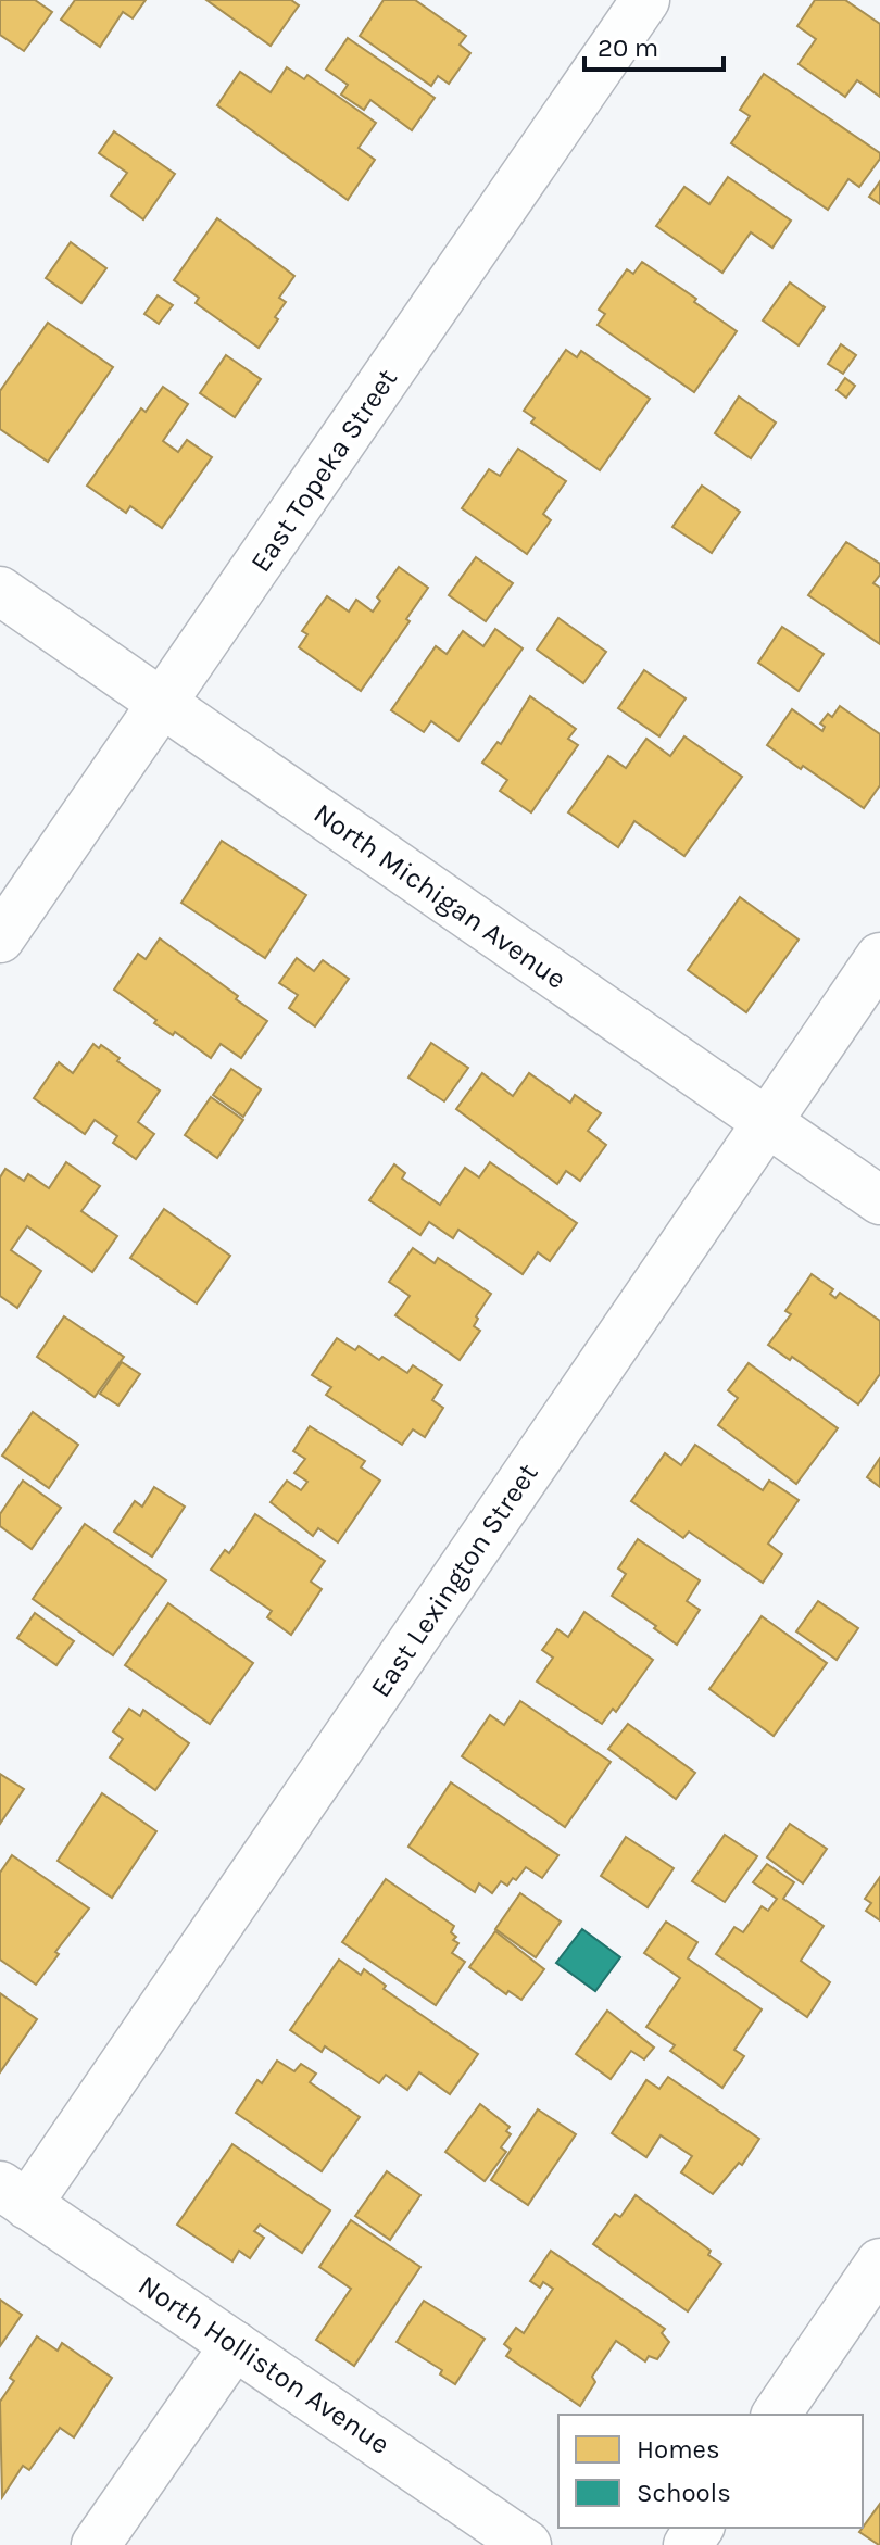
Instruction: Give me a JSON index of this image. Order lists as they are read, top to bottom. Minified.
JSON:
{"streets":{"street":["East Topeka Street","North Michigan Avenue","East Lexington Street","North Holliston Avenue"]},"crossings":[["East Topeka Street","North Michigan Avenue"],["North Michigan Avenue","East Lexington Street"],["East Lexington Street","North Holliston Avenue"]],"legend":["Homes","Schools"],"scale_bar":"20 m"}
